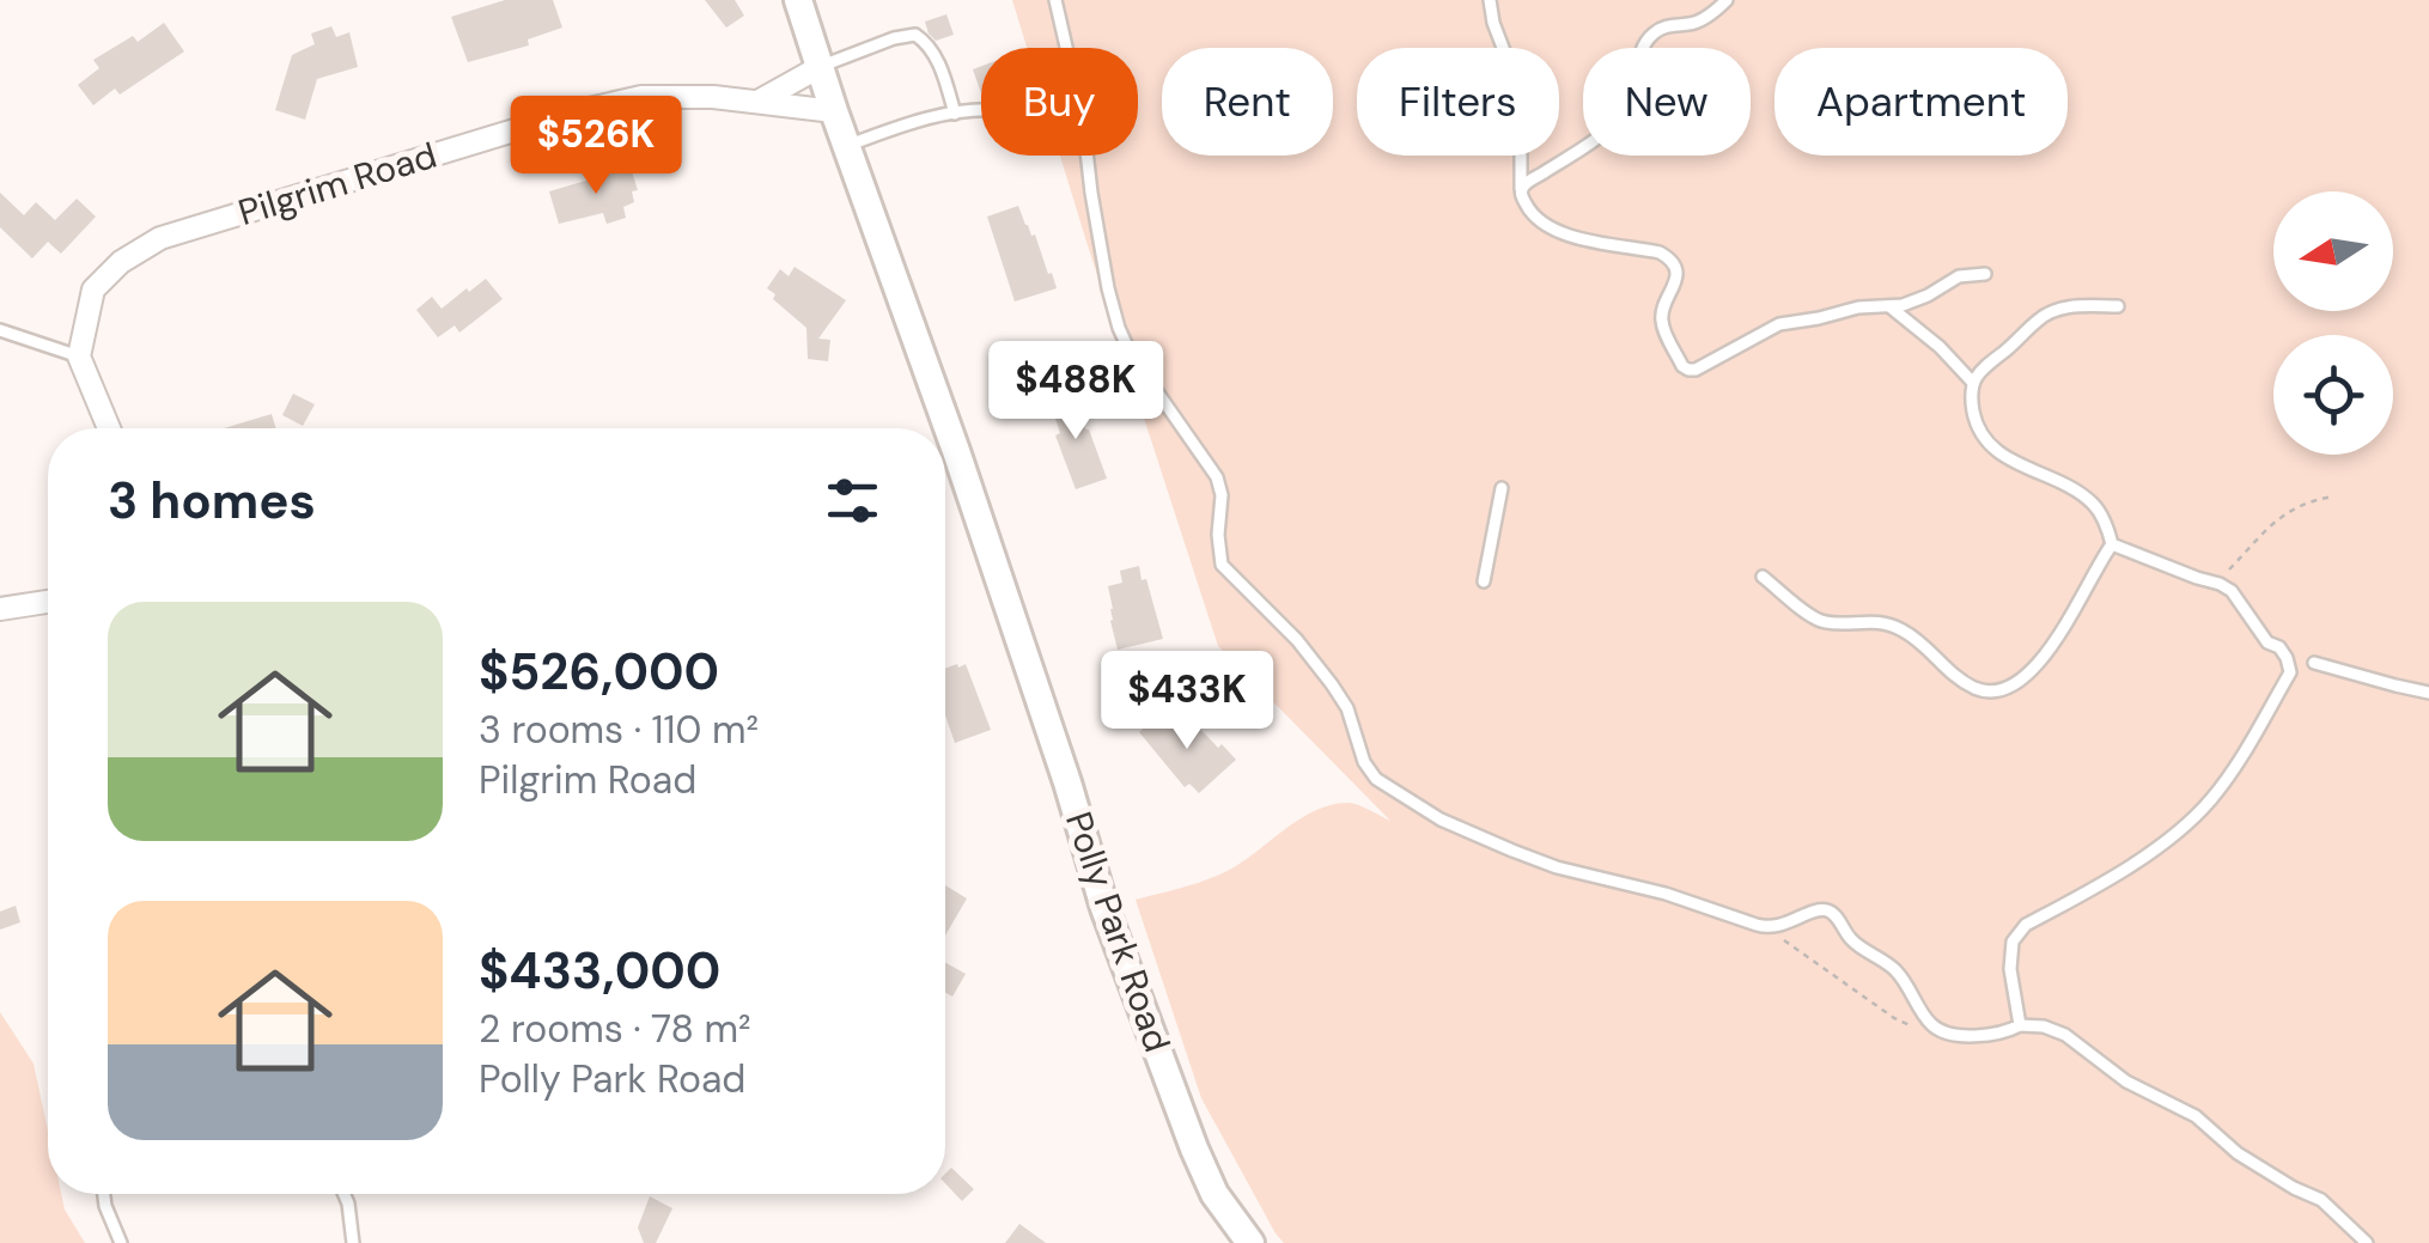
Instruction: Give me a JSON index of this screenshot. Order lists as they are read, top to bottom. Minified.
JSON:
{"streets":{"street":["Pilgrim Road","Polly Park Road"]},"crossings":[["Pilgrim Road","Polly Park Road"]],"north":"left","page":{"chip":["Buy","Rent","Filters","New","Apartment"],"price":["$526K","$488K","$433K"],"heading":"3 homes","list":[{"name":"$526,000","note":"3 rooms · 110 m² · Pilgrim Road"},{"name":"$433,000","note":"2 rooms · 78 m² · Polly Park Road"}]}}
